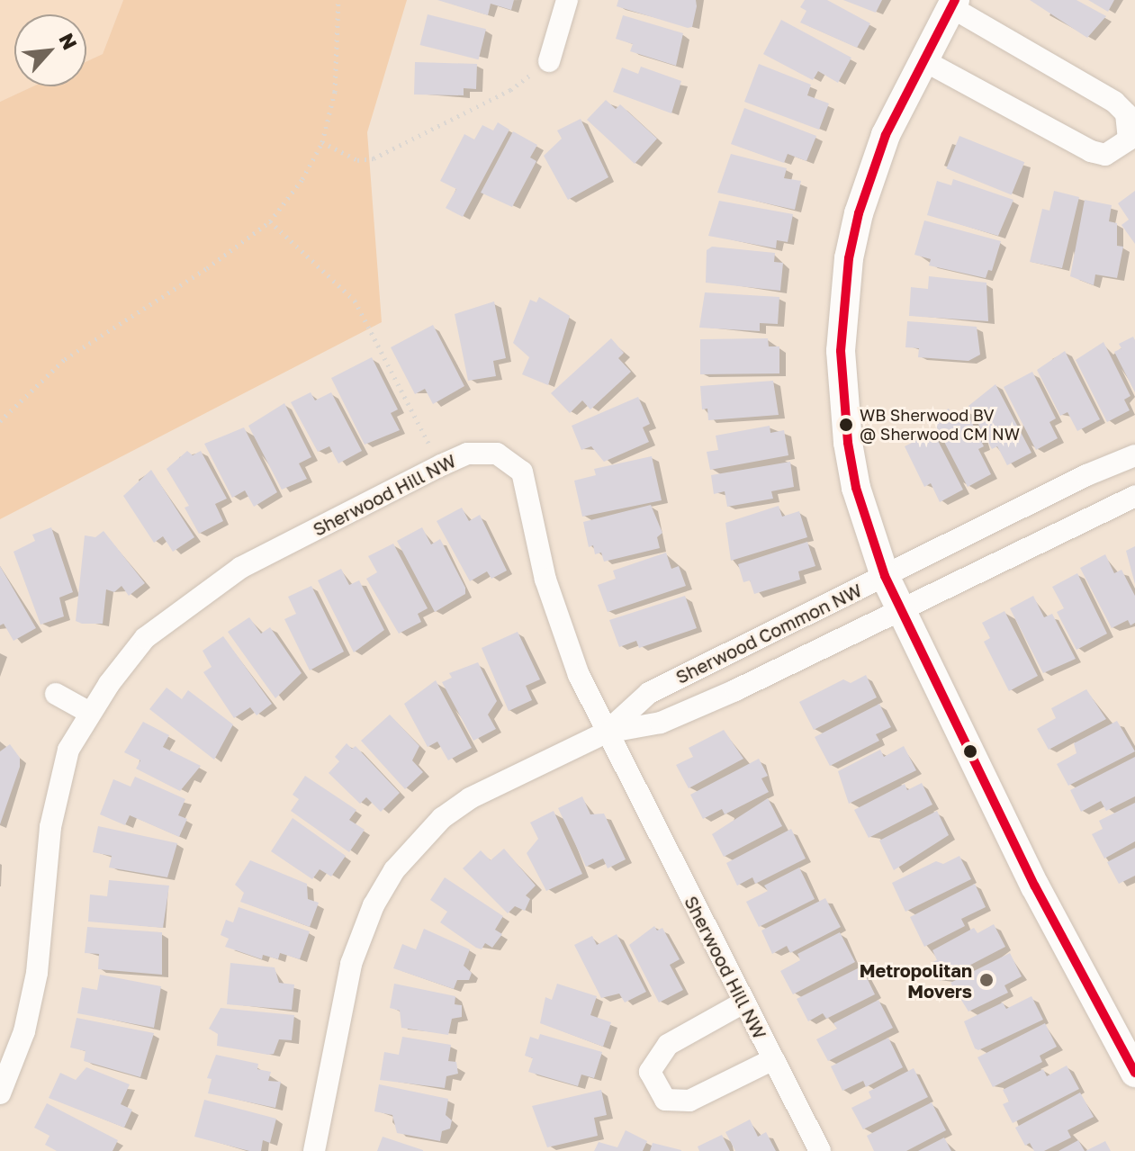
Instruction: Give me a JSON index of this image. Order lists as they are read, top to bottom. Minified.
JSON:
{"streets":{"street":["Sherwood Hill NW","Sherwood Common NW"]},"crossings":[["Sherwood Hill NW","Sherwood Common NW"]],"places":["WB Sherwood BV @ Sherwood CM NW","Metropolitan Movers"],"north":"top right"}
